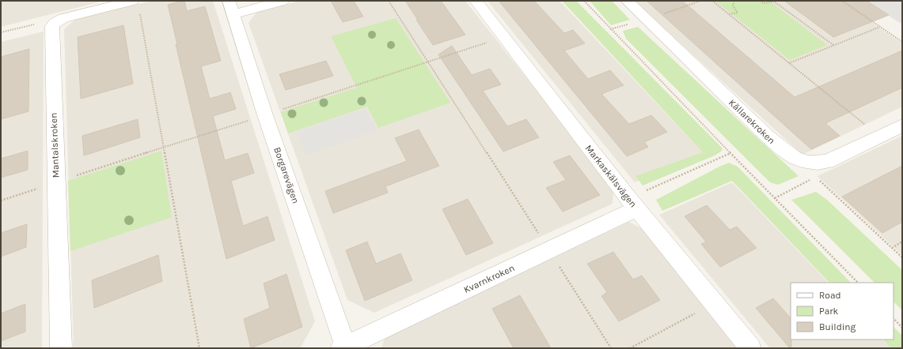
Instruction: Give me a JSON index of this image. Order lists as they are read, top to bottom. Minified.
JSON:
{"streets":{"street":["Källarekroken","Mantalskroken","Borgarevägen","Markaskälsvägen","Kvarnkroken"]},"crossings":[["Borgarevägen","Kvarnkroken"],["Markaskälsvägen","Kvarnkroken"]],"legend":["Road","Park","Building"]}
